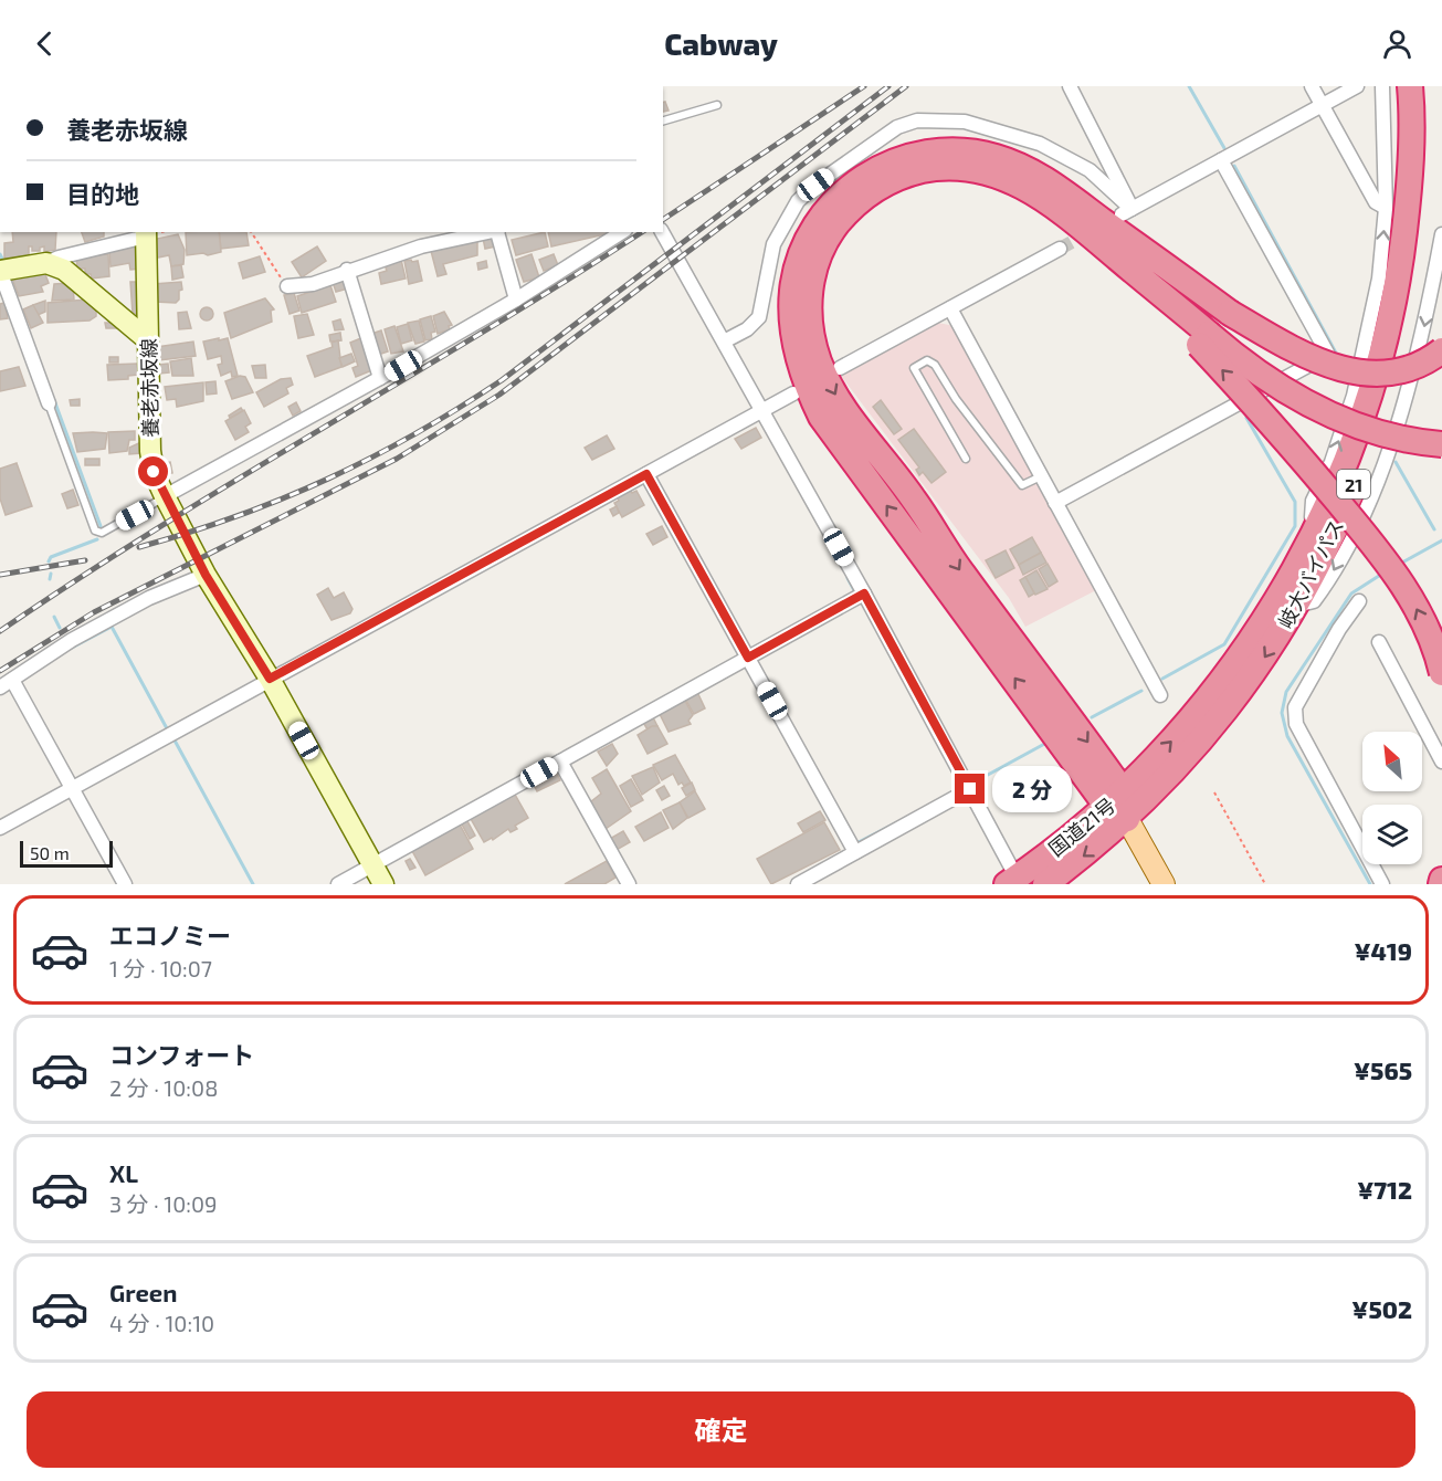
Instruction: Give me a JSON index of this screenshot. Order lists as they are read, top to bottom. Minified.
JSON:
{"streets":{"highway":["21","岐大バイパス","国道21号"],"main road":["養老赤坂線"]},"crossings":[["岐大バイパス","国道21号"]],"scale_bar":"50 m","north":"top left","page":{"header":"Cabway","banner":["養老赤坂線","目的地"],"bubble":"2 分","scale":"50 m","list":[{"name":"エコノミー","note":"1 分 · 10:07","value":"¥419"},{"name":"コンフォート","note":"2 分 · 10:08","value":"¥565"},{"name":"XL","note":"3 分 · 10:09","value":"¥712"},{"name":"Green","note":"4 分 · 10:10","value":"¥502"}],"buttons":"確定"}}
